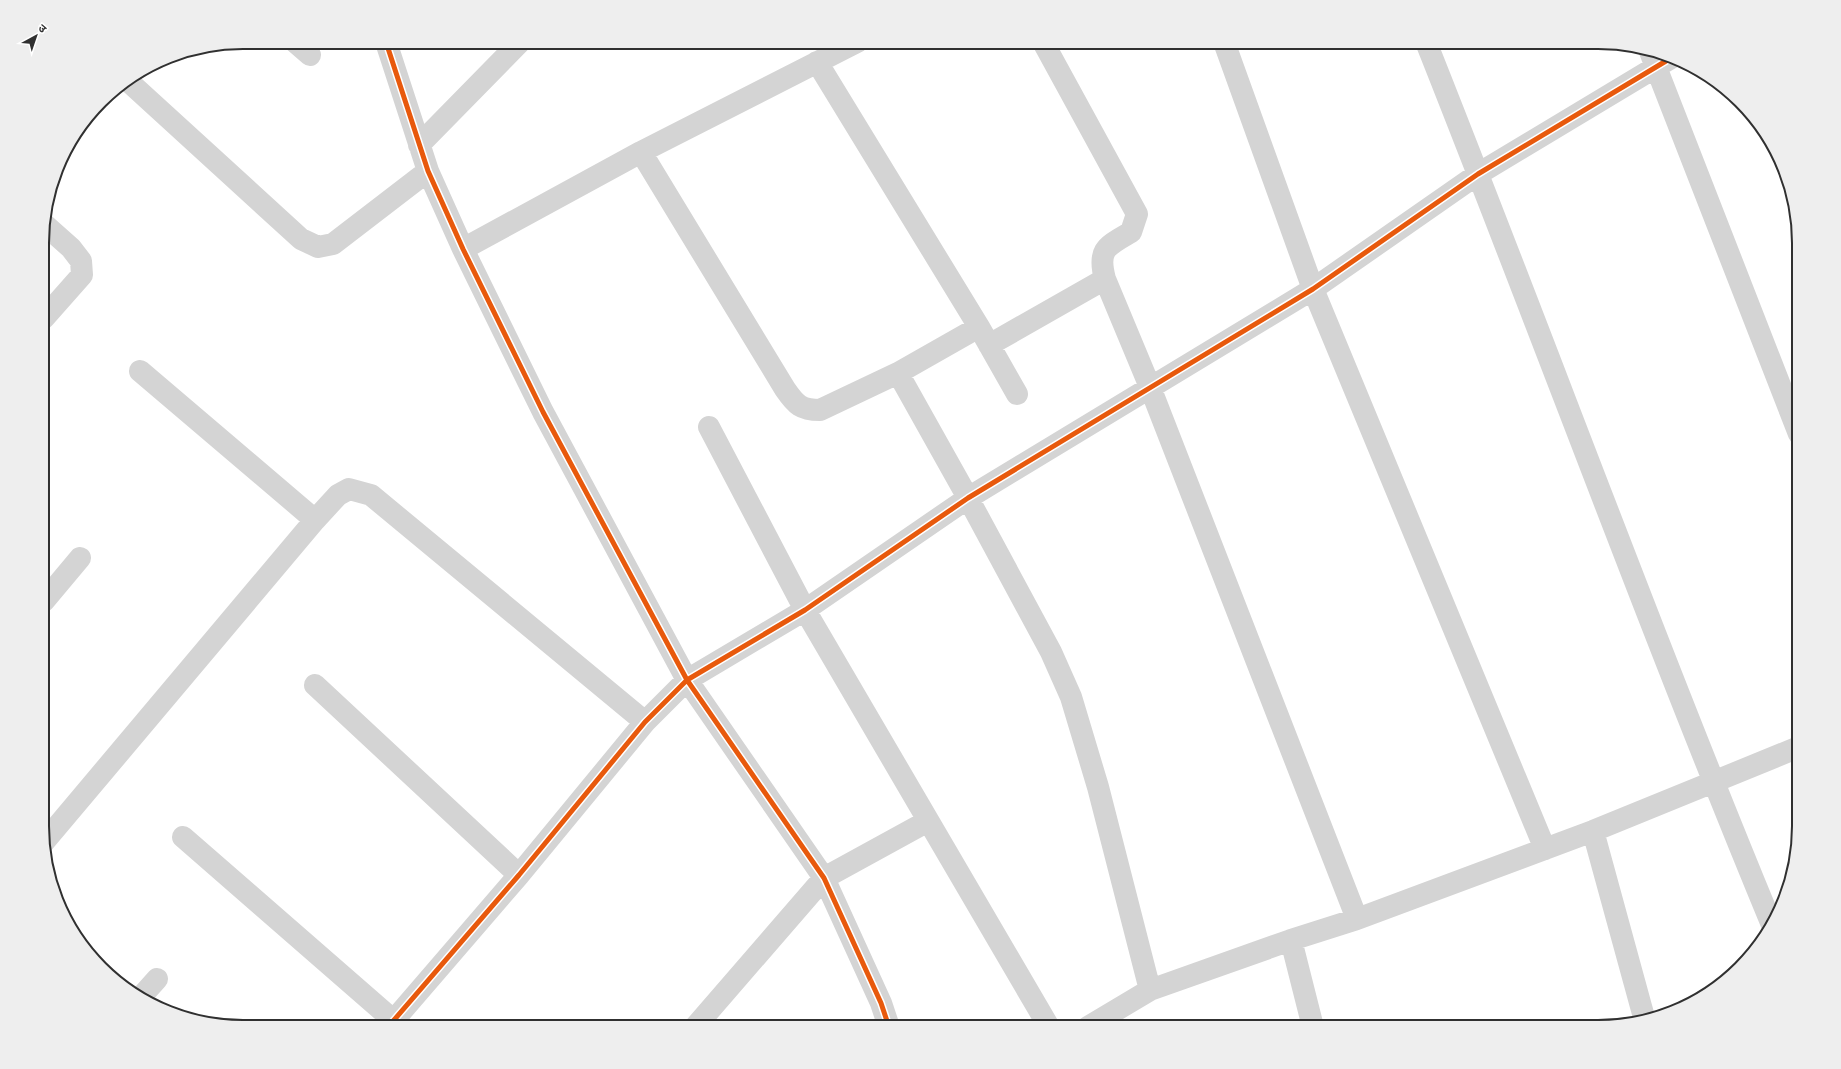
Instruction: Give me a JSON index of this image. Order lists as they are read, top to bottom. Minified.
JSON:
{"north":"top right"}
